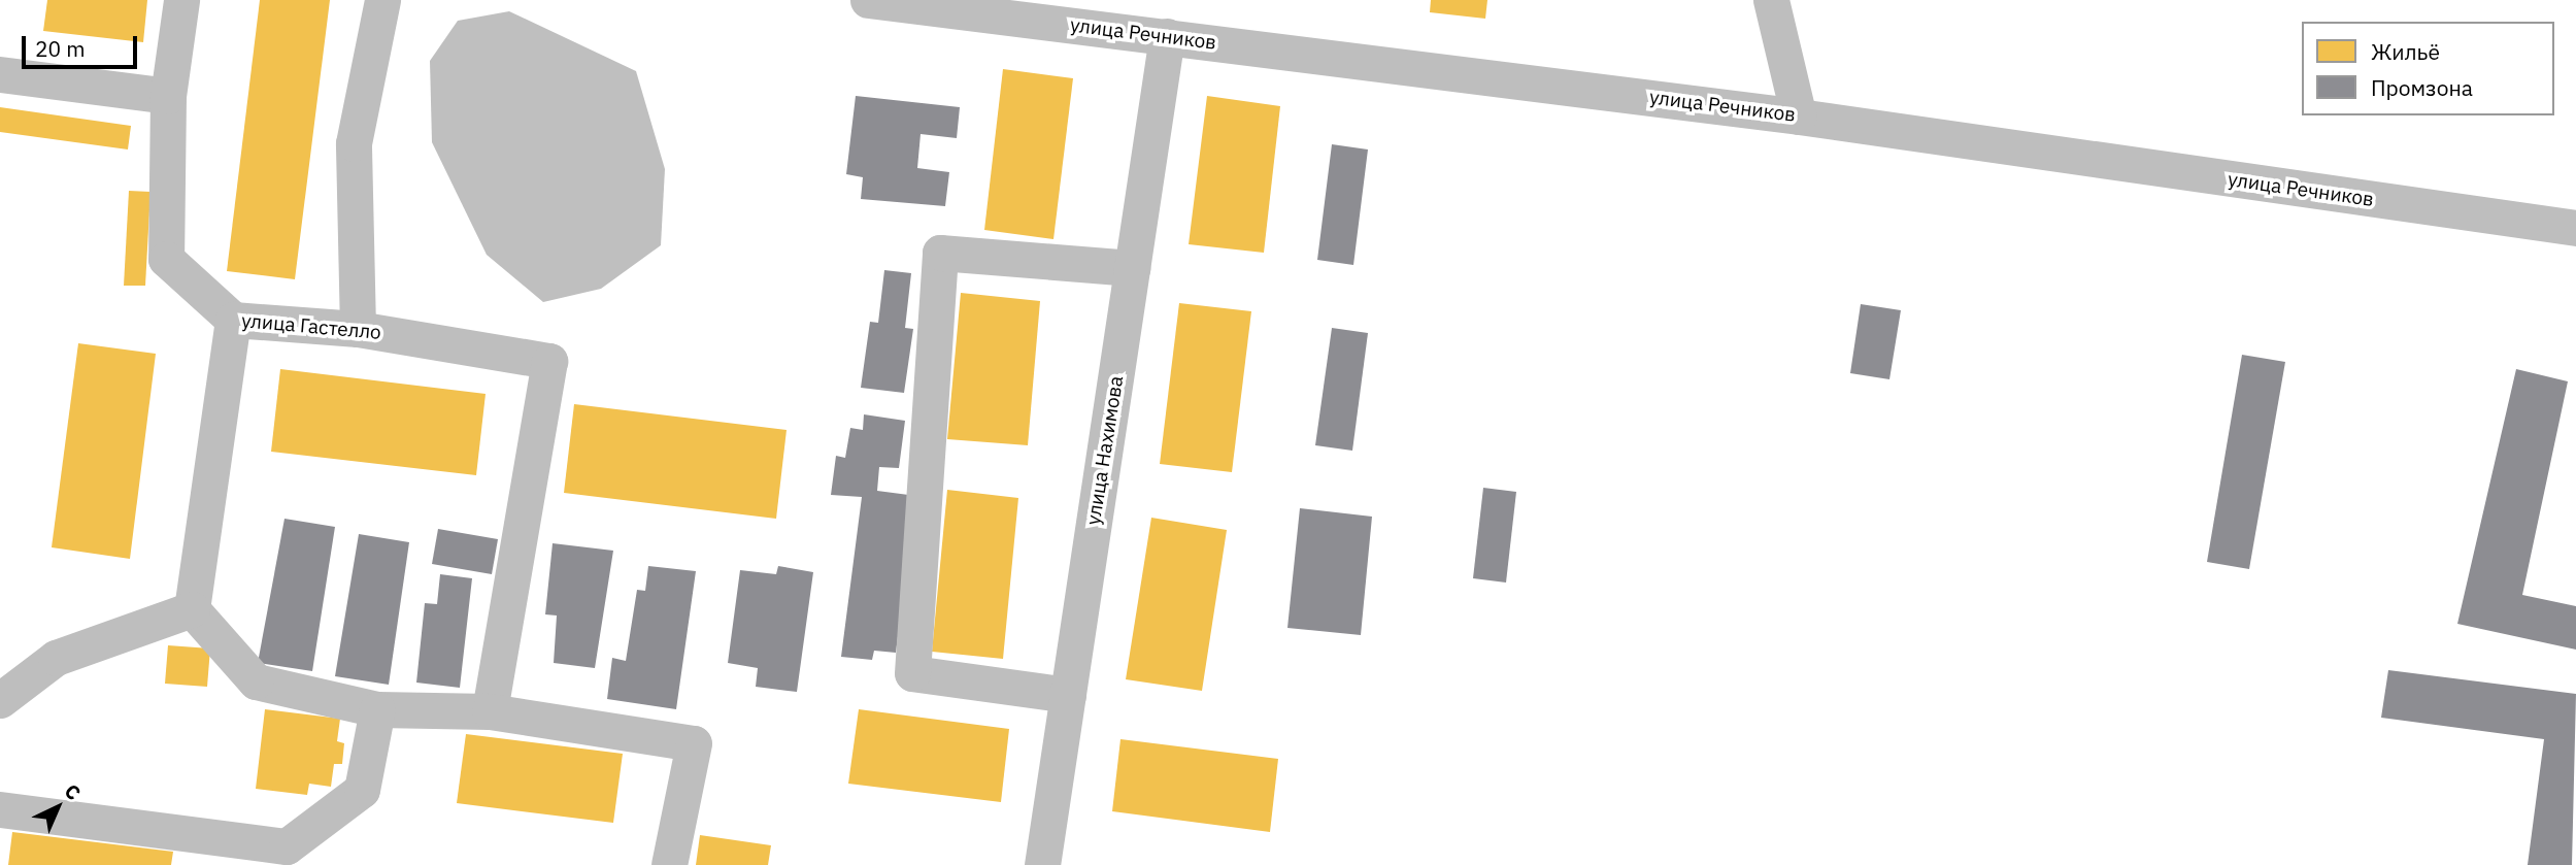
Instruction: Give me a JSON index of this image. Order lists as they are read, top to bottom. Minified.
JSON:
{"streets":{"street":["улица Речников","улица Гастелло","улица Нахимова"]},"crossings":[["улица Речников","улица Нахимова"]],"legend":["Жильё","Промзона"],"scale_bar":"20 m","north":"top right"}
